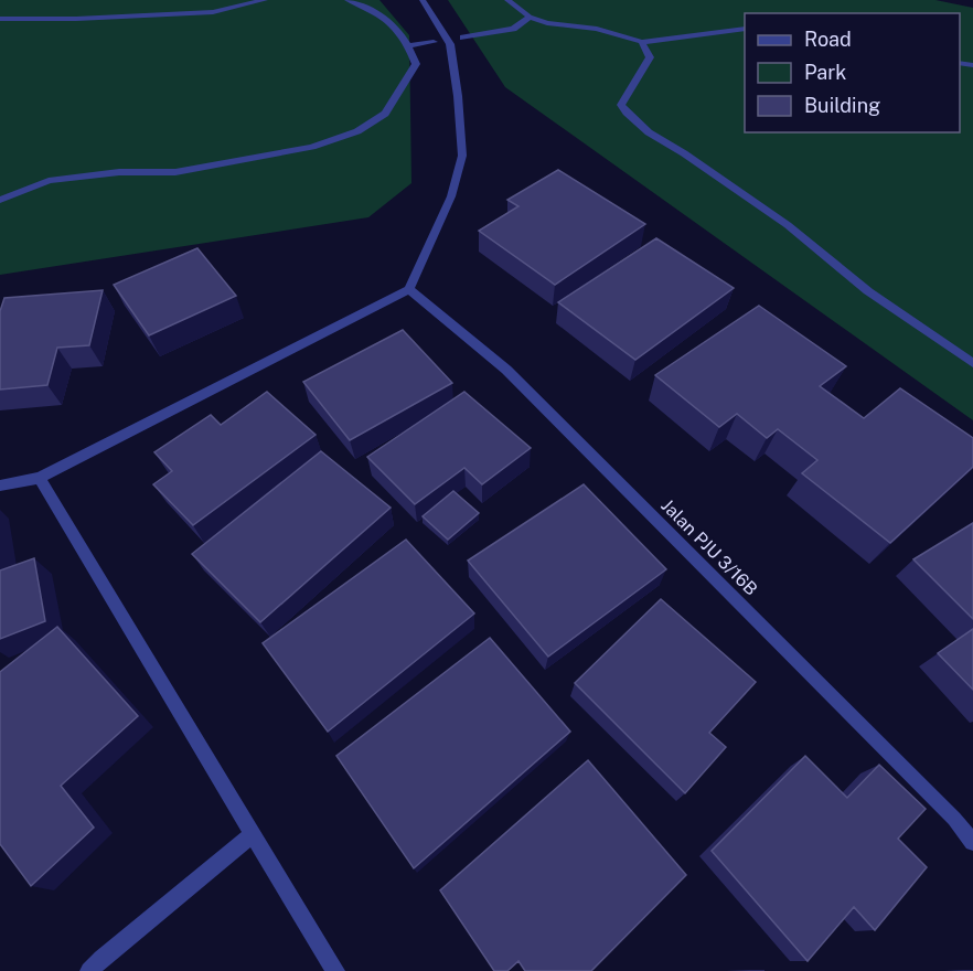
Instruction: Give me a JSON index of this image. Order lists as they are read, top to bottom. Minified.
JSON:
{"streets":{"street":["Jalan PJU 3/16B"]},"legend":["Road","Park","Building"]}
